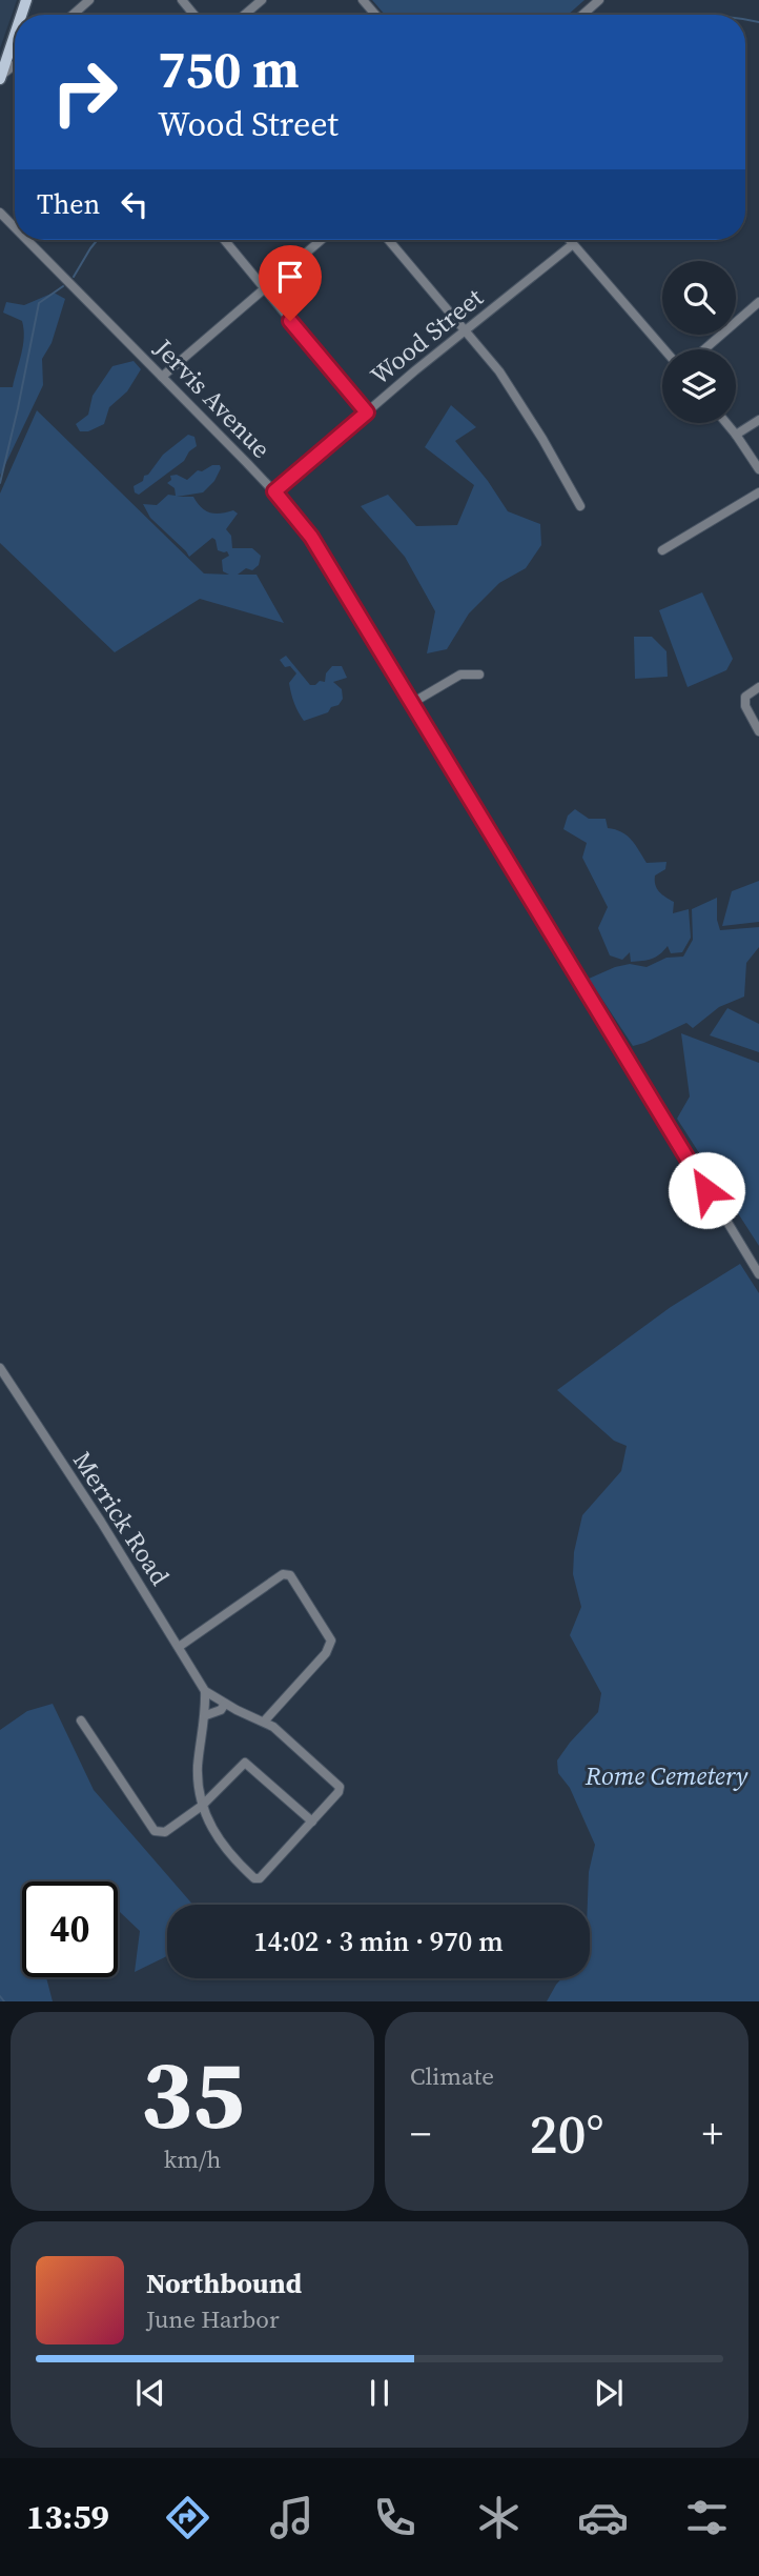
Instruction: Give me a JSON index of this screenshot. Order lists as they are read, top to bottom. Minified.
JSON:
{"streets":{"street":["Wood Street","Jervis Avenue","Merrick Road"]},"crossings":[["Wood Street","Jervis Avenue"]],"parks":["Rome Cemetery"],"page":{"turn":["750 m","Wood Street"],"then":"Then","limit":"40","trip":"14:02 · 3 min · 970 m","tile":[["35","km/h"],"Climate"],"heat":["−","20°","+"],"song":["Northbound","June Harbor"],"tabs":"13:59"}}
